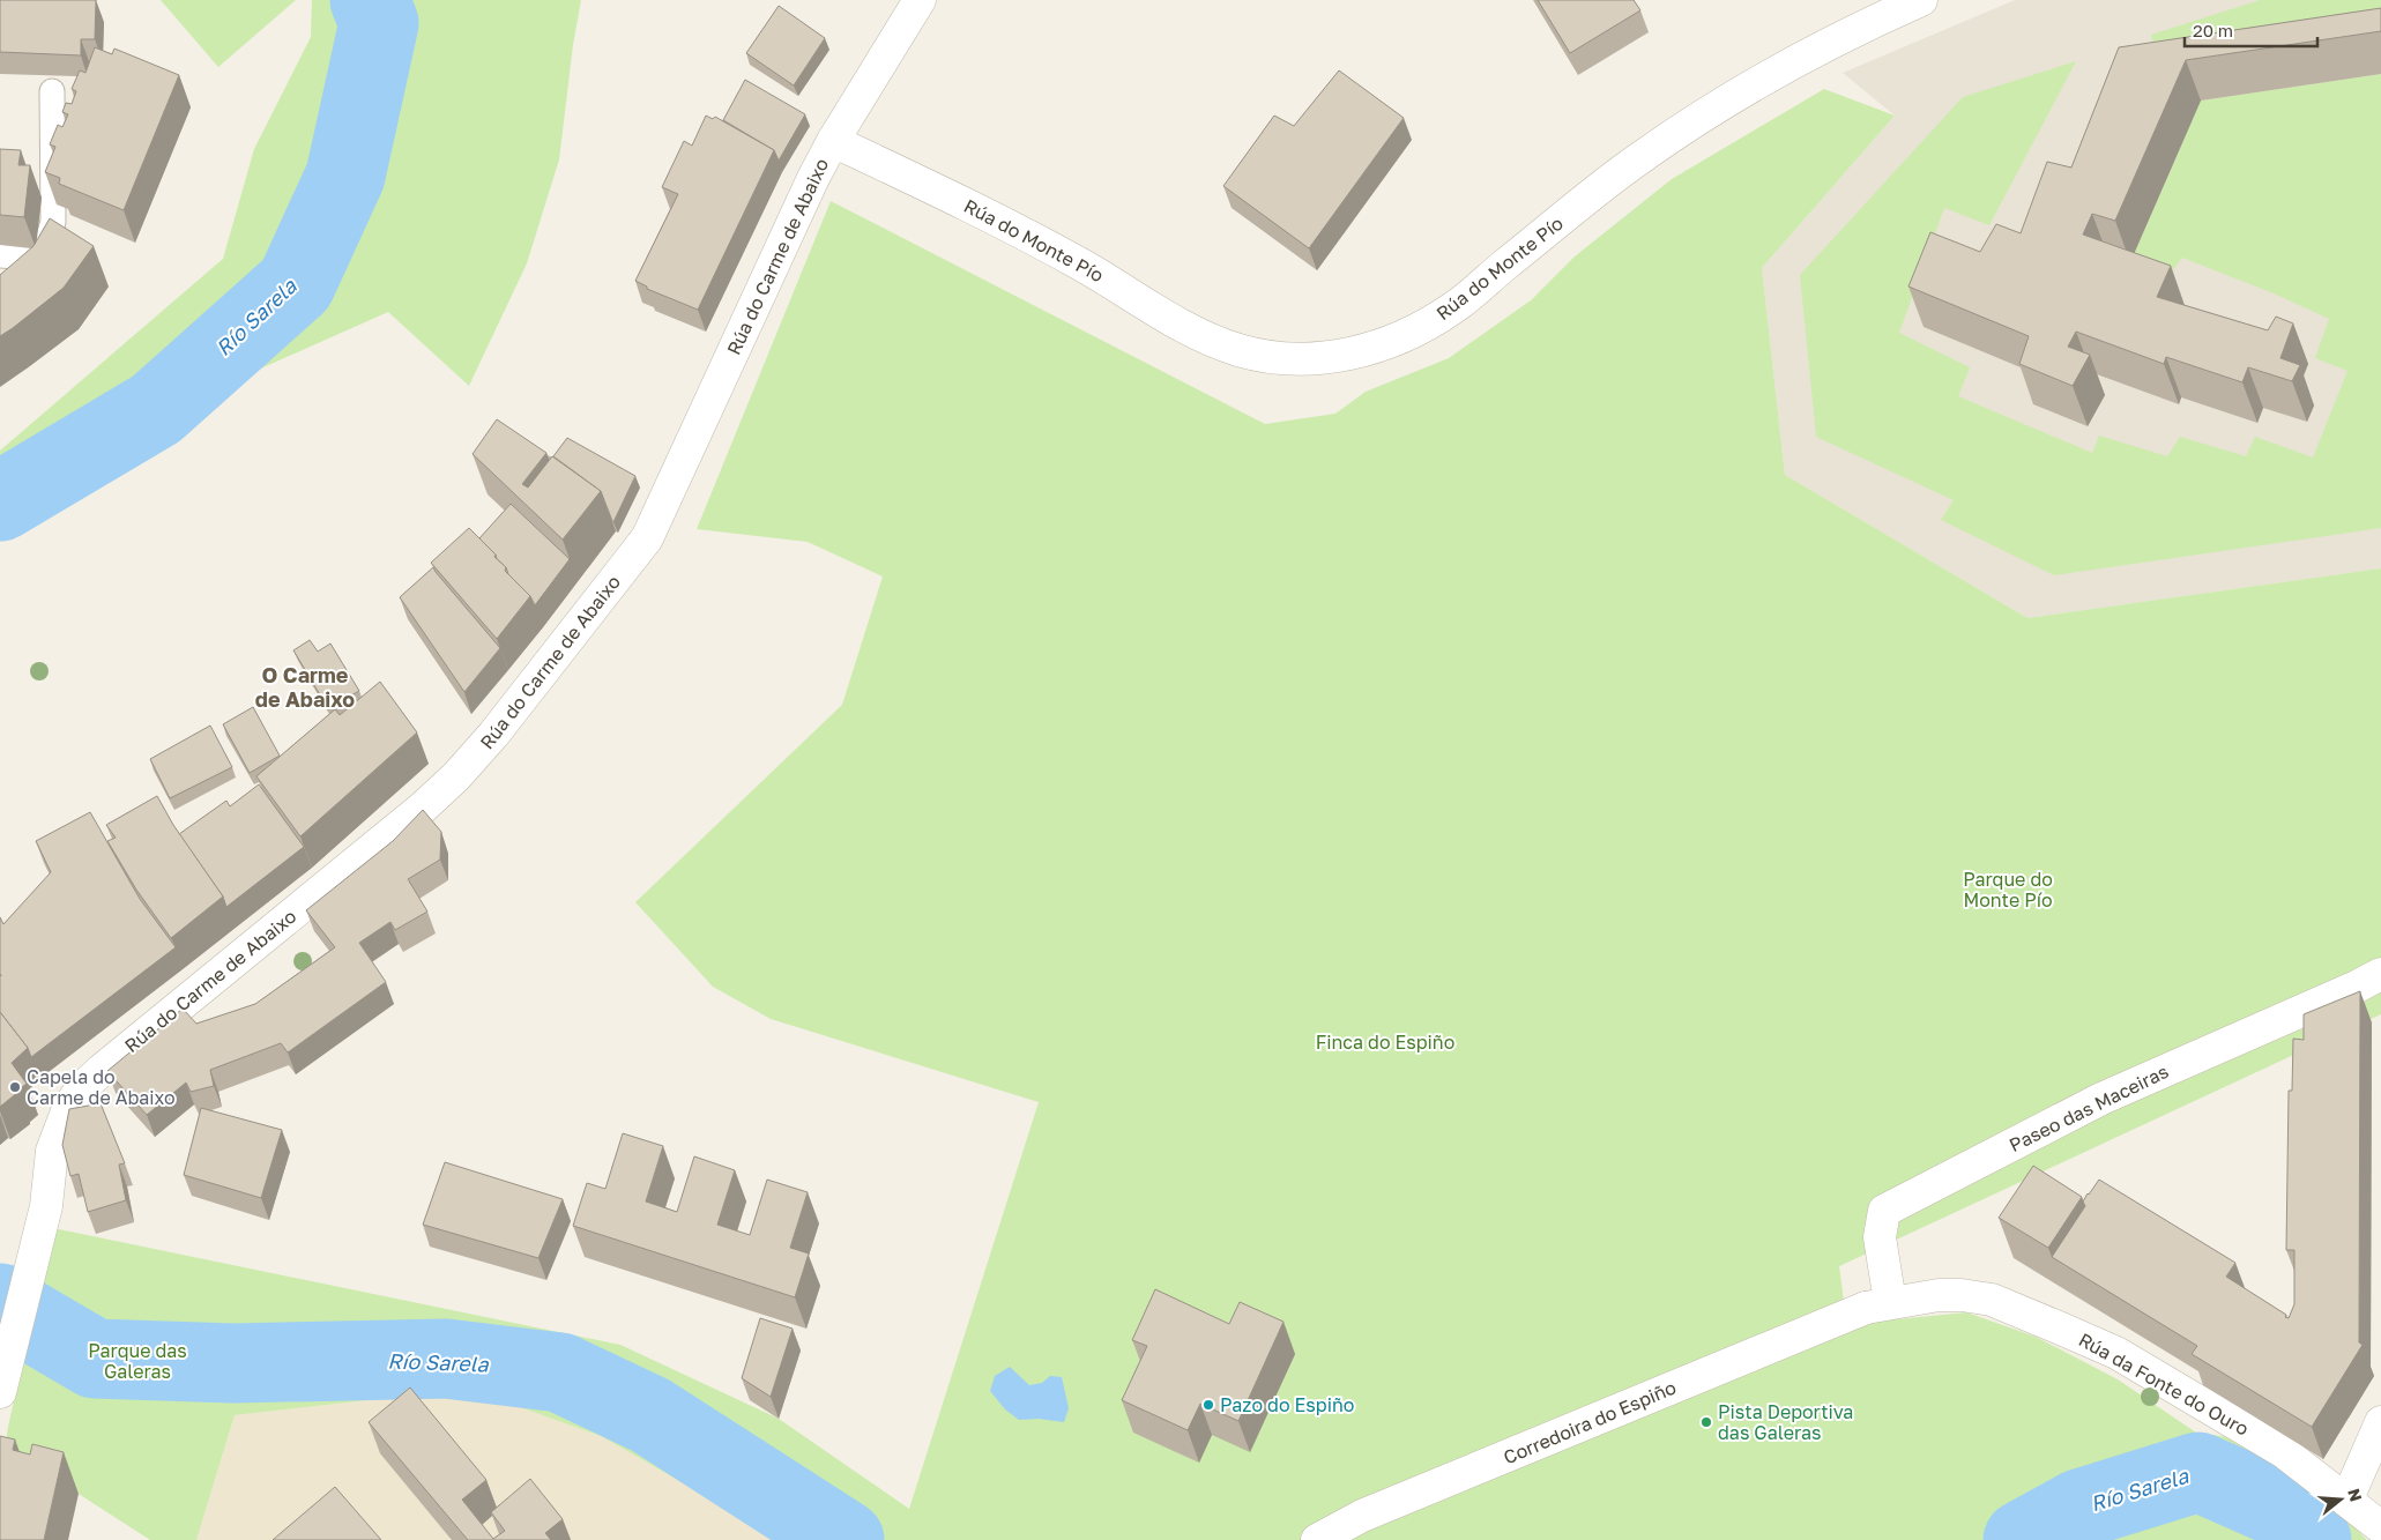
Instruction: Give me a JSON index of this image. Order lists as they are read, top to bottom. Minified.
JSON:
{"streets":{"street":["Rúa do Monte Pío","Rúa do Carme de Abaixo","Paseo das Maceiras","Rúa da Fonte do Ouro","Corredoira do Espiño"]},"crossings":[["Rúa do Monte Pío","Rúa do Carme de Abaixo"],["Paseo das Maceiras","Rúa da Fonte do Ouro"],["Paseo das Maceiras","Corredoira do Espiño"],["Rúa da Fonte do Ouro","Corredoira do Espiño"]],"districts":["O Carme de Abaixo"],"water":["Río Sarela"],"parks":["Parque do Monte Pío","Finca do Espiño","Parque das Galeras"],"places":["Capela do Carme de Abaixo","Pazo do Espiño","Pista Deportiva das Galeras"],"scale_bar":"20 m","north":"right"}
